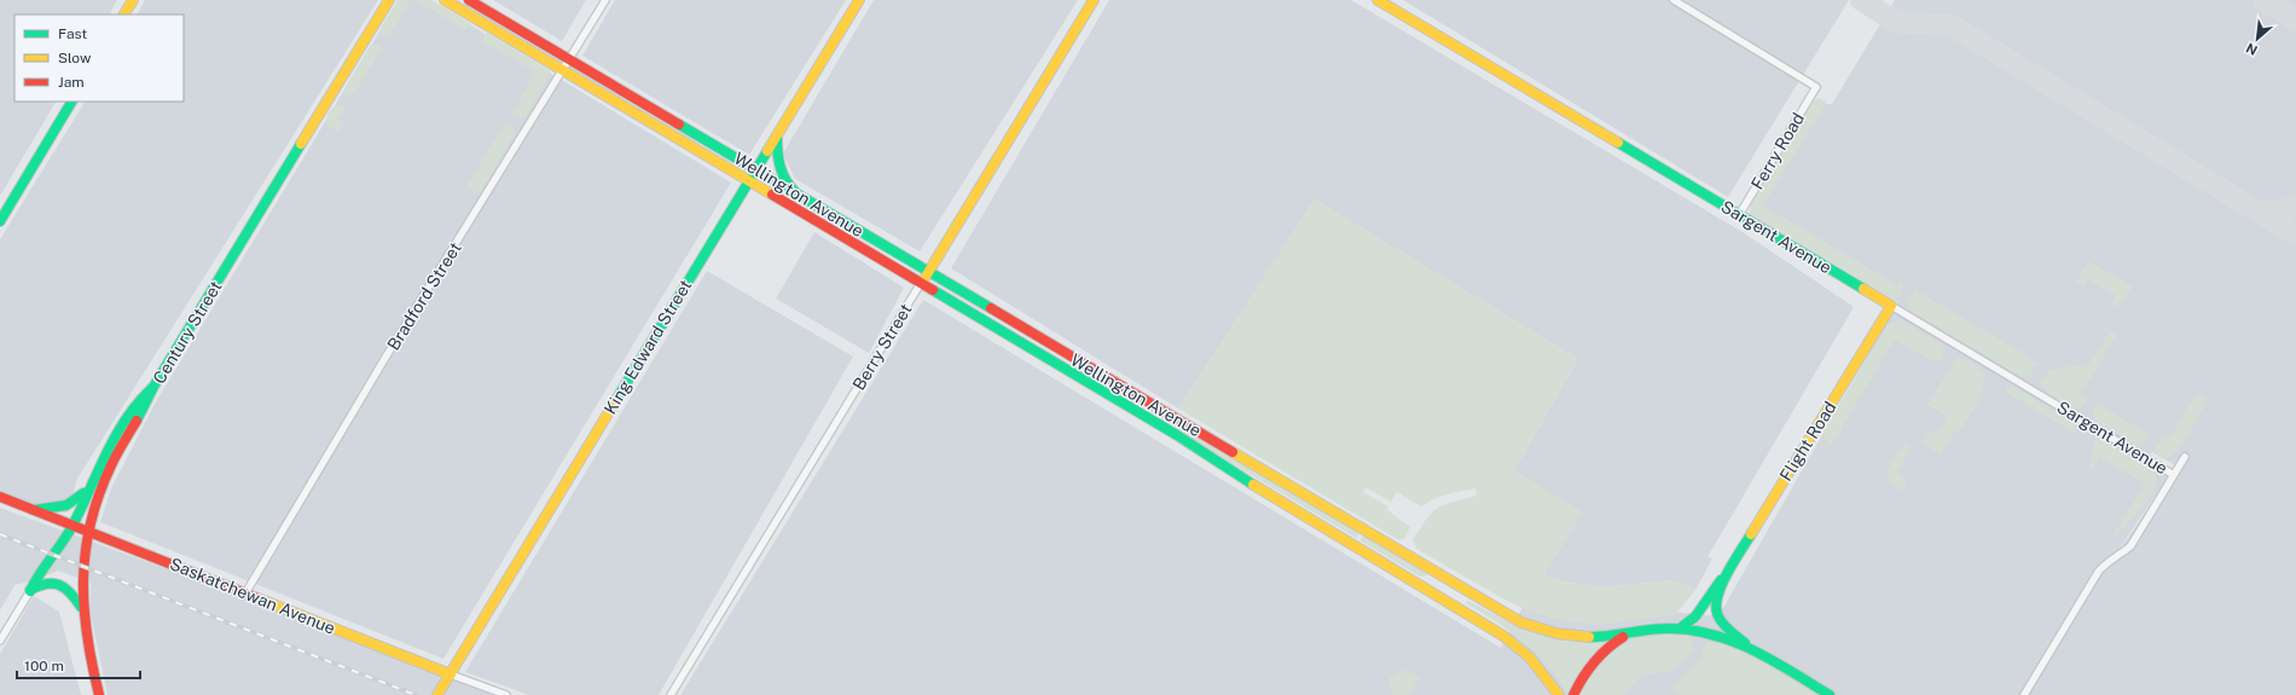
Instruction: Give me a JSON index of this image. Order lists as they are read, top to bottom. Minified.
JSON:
{"streets":{"main road":["Wellington Avenue","Sargent Avenue","Century Street","King Edward Street","Berry Street","Flight Road","Saskatchewan Avenue"],"street":["Ferry Road","Bradford Street"]},"crossings":[["Ferry Road","Sargent Avenue"],["Wellington Avenue","Bradford Street"],["Wellington Avenue","King Edward Street"],["Wellington Avenue","Berry Street"],["Sargent Avenue","Flight Road"],["Bradford Street","Saskatchewan Avenue"],["Century Street","Saskatchewan Avenue"],["King Edward Street","Saskatchewan Avenue"]],"legend":["Fast","Slow","Jam"],"scale_bar":"100 m","north":"bottom left"}
